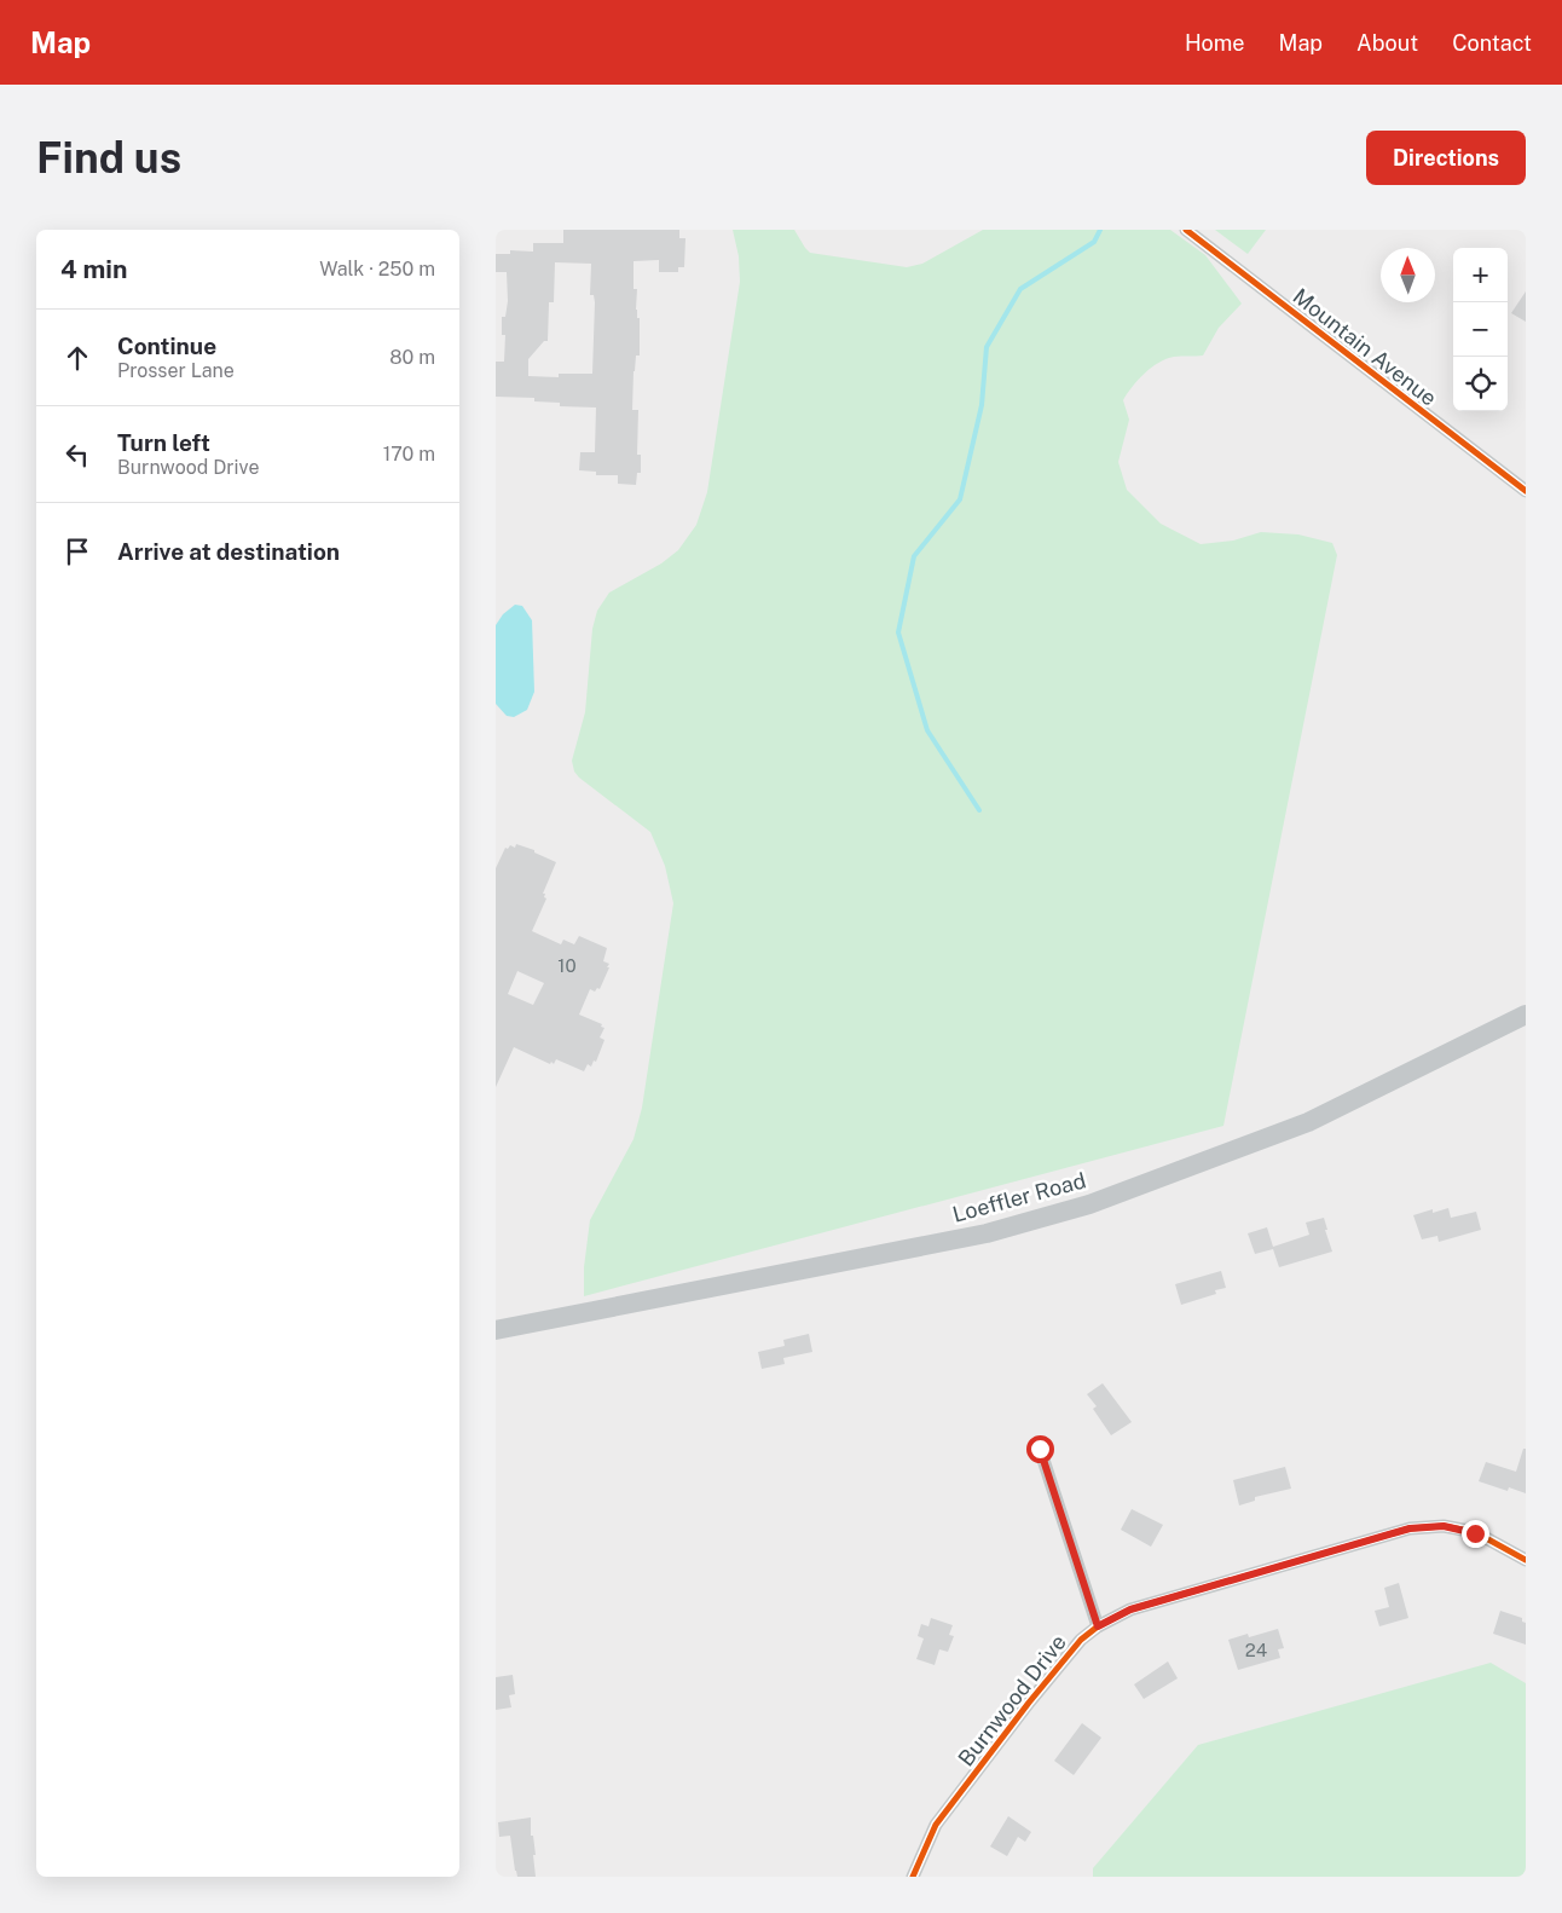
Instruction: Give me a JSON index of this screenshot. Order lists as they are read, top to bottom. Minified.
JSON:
{"streets":{"main road":["Loeffler Road"],"street":["Mountain Avenue","Burnwood Drive"]},"house_numbers":["10","24"],"north":"top","page":{"header":"Map","nav":["Home","Map","About","Contact"],"buttons":"Directions","title":"Find us","heading":["4 min","Walk · 250 m"],"map_buttons":["+","−"],"list":[["Continue","Prosser Lane","80 m"],["Turn left","Burnwood Drive","170 m"],"Arrive at destination"]}}
